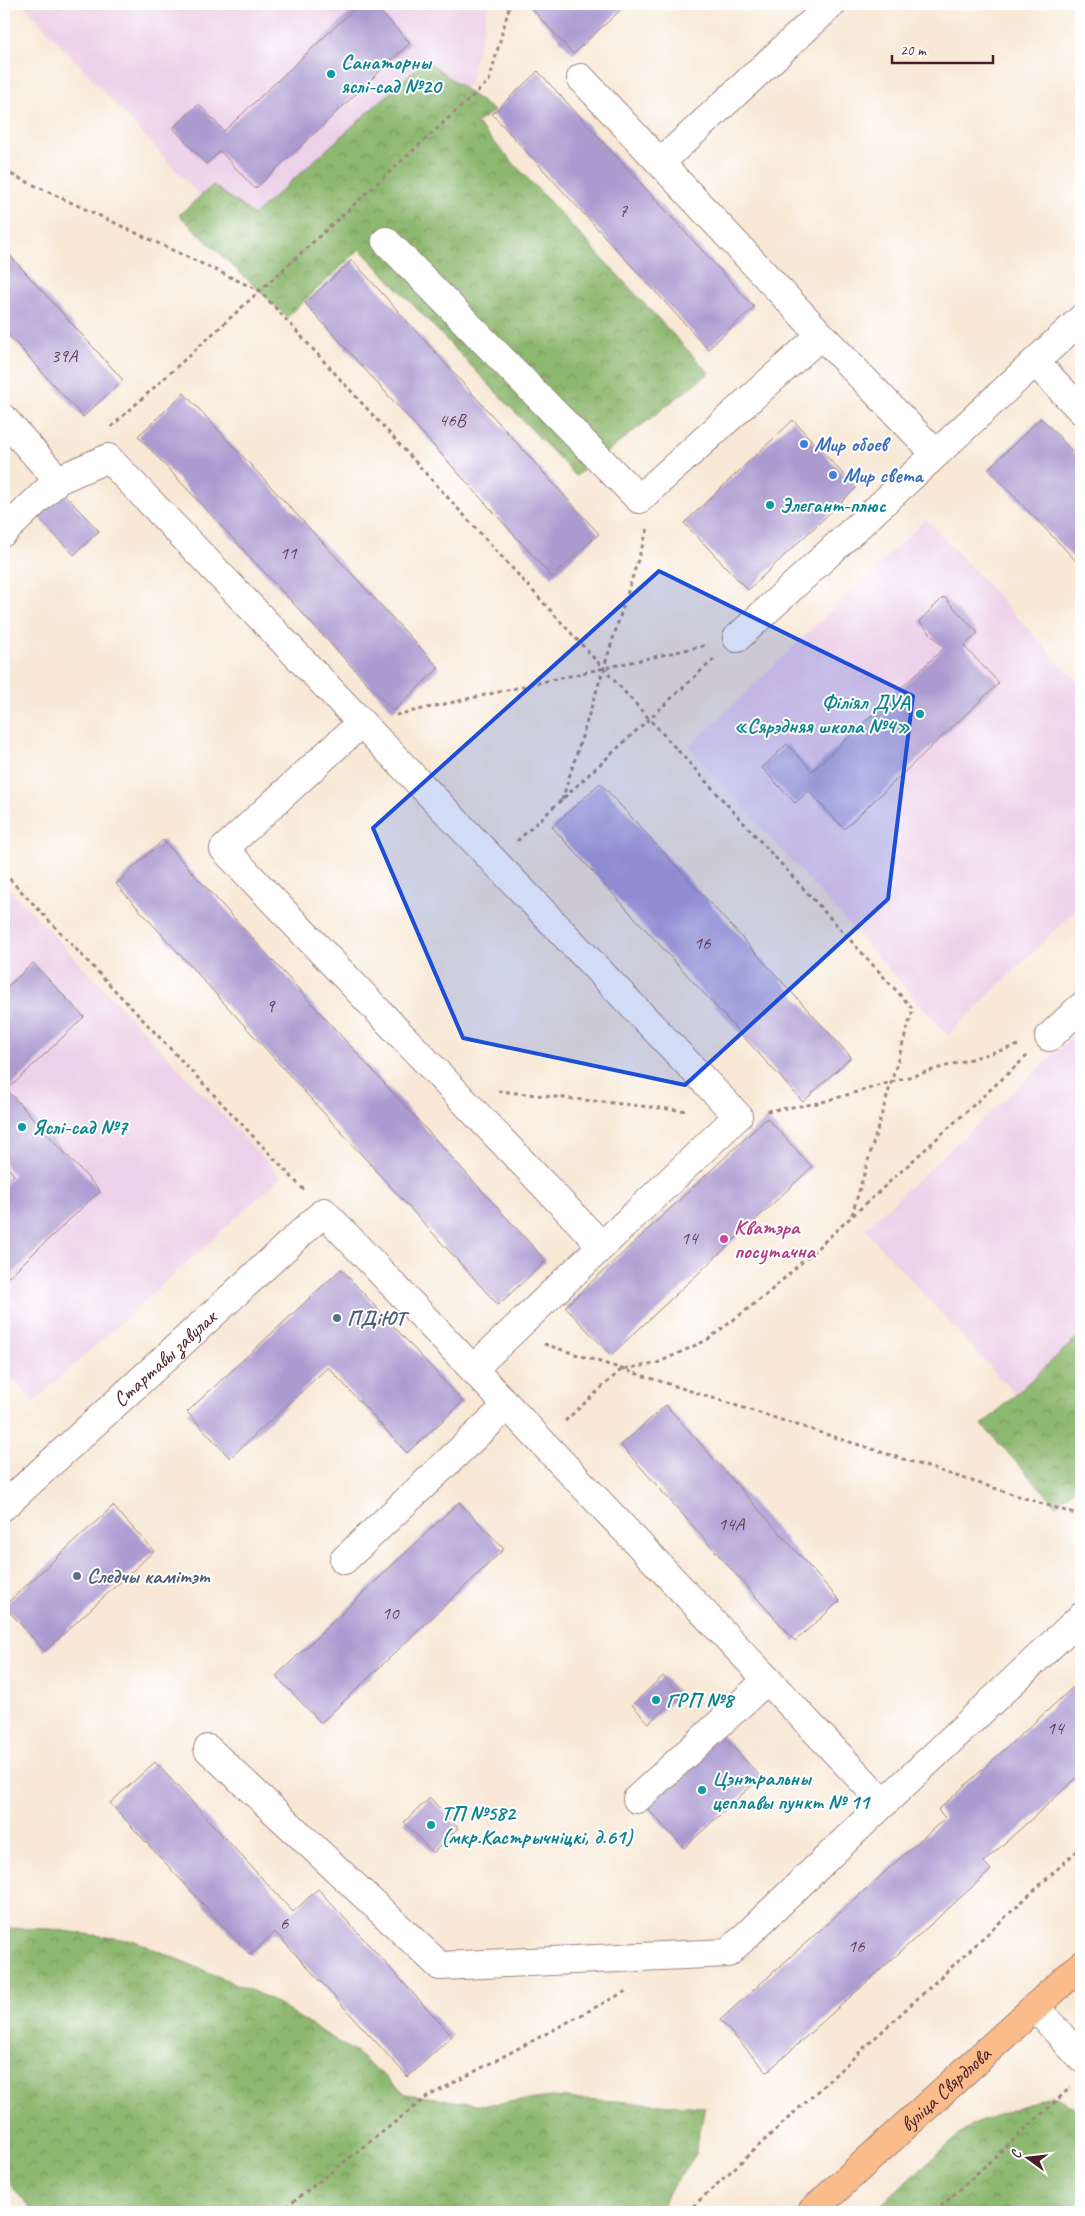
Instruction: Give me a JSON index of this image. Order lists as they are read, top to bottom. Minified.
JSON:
{"streets":{"main road":["вуліца Свярдлова"],"street":["Стартавы завулак"]},"places":["Санаторны яслі-сад №20","Мир обоев","Мир света","Элегант-плюс","Філіял ДУА «Сярэдняя школа №4»","Яслі-сад №7","Кватэра посутачна","ПДіЮТ","Следчы камітэт","ГРП №8","Цэнтральны цеплавы пункт № 11","ТП №582 (мкр.Кастрычніцкі, д.61)"],"house_numbers":["7","39А","46В","11","16","9","14","14А","10","14","6","16"],"scale_bar":"20 m","north":"left"}
